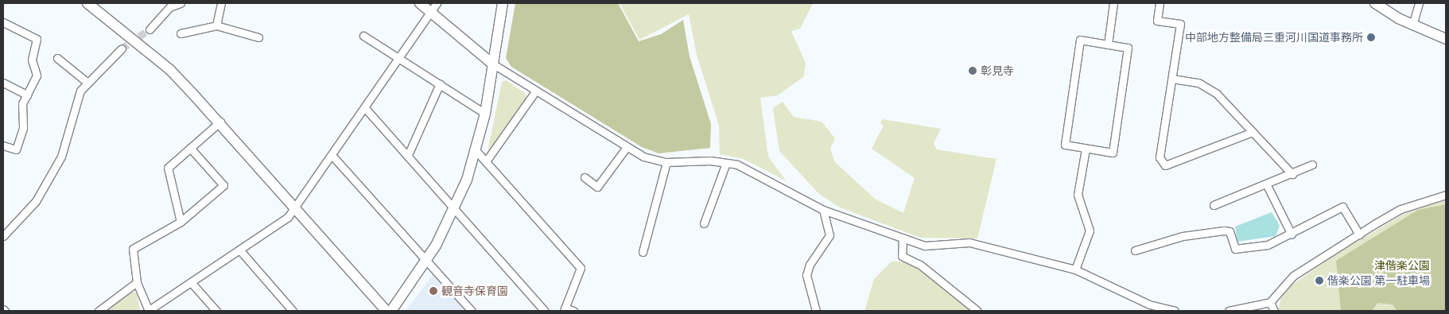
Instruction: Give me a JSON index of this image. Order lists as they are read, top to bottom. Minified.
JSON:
{"parks":["津偕楽公園"],"places":["中部地方整備局三重河川国道事務所","彰見寺","偕楽公園 第一駐車場","観音寺保育園"]}
